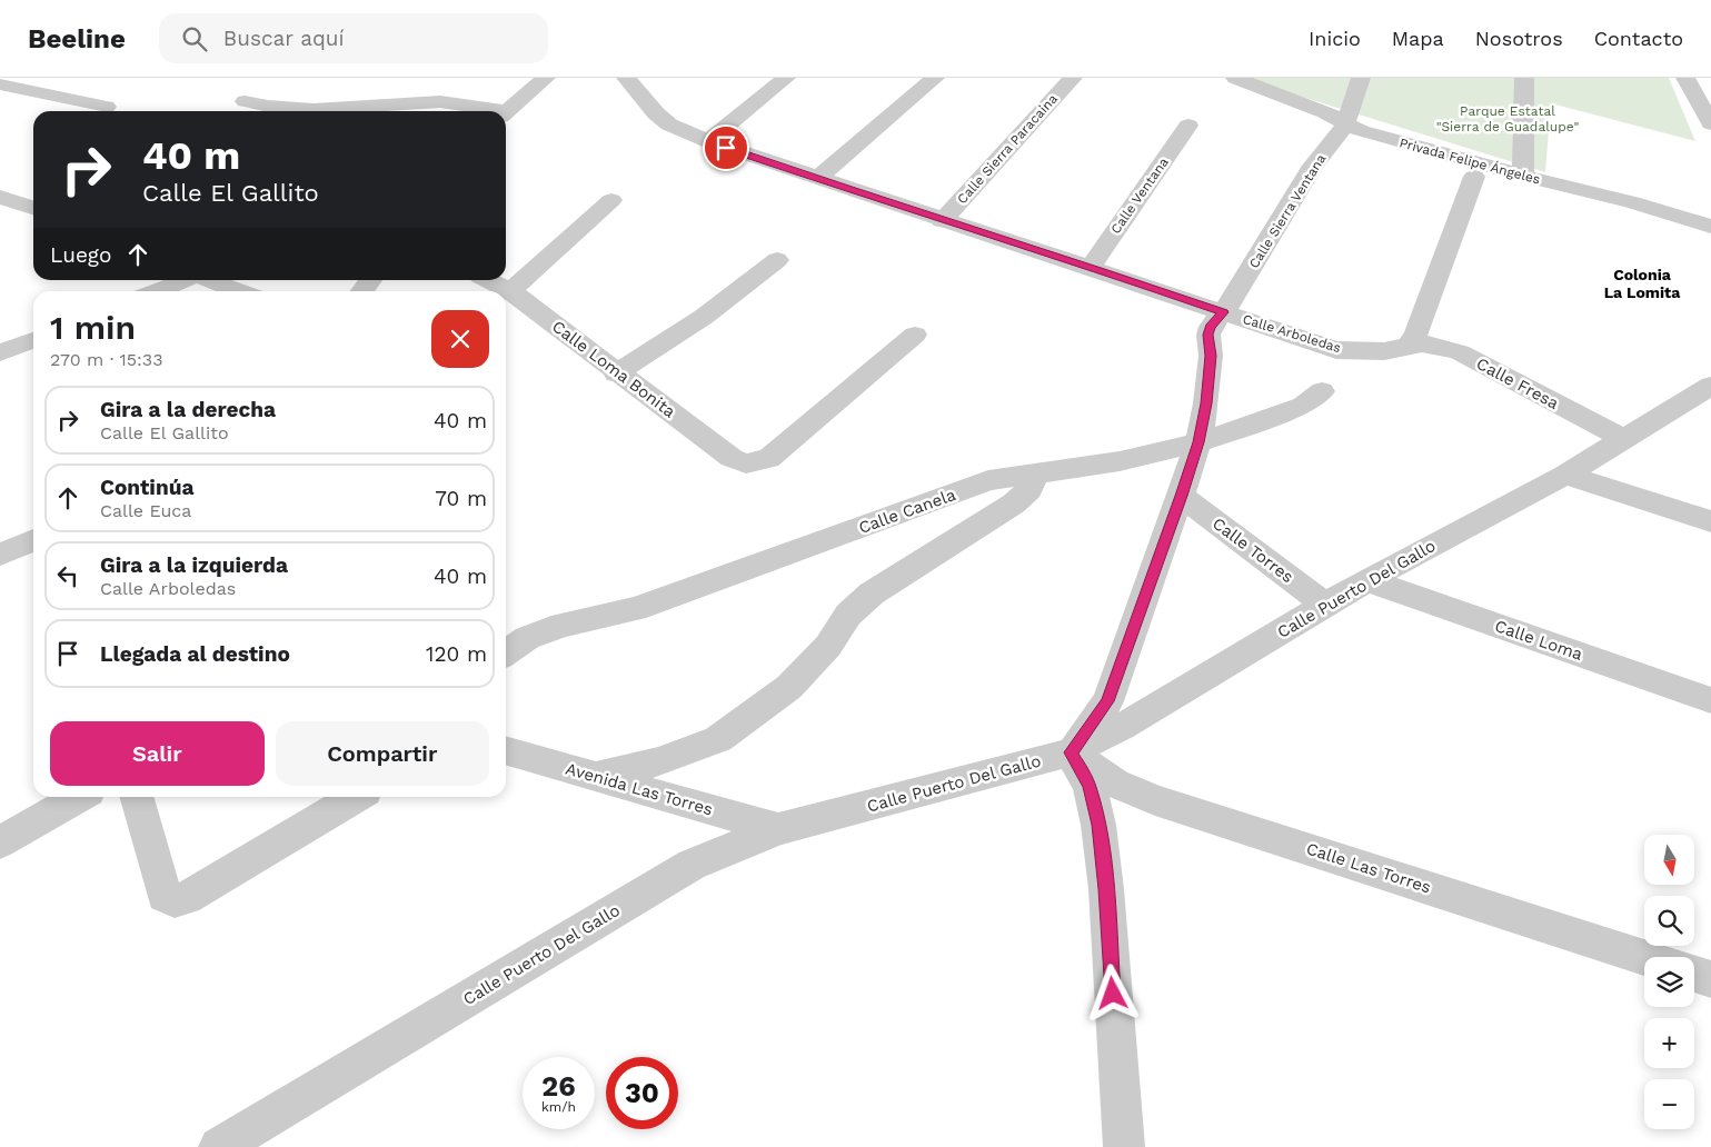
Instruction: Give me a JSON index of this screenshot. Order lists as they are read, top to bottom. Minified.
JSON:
{"streets":{"street":["Calle Sierra Paracaina","Privada Felipe Ángeles","Calle Ventana","Calle Sierra Ventana","Calle Arboledas","Calle Loma Bonita","Calle Fresa","Calle Canela","Calle Torres","Calle Puerto Del Gallo","Calle Loma","Avenida Las Torres","Calle Las Torres"]},"crossings":[["Calle Sierra Paracaina","Calle Arboledas"],["Privada Felipe Ángeles","Calle Sierra Ventana"],["Calle Ventana","Calle Arboledas"],["Calle Sierra Ventana","Calle Arboledas"],["Calle Sierra Ventana","Calle Canela"],["Calle Sierra Ventana","Calle Torres"],["Calle Sierra Ventana","Calle Puerto Del Gallo"],["Calle Sierra Ventana","Calle Las Torres"],["Calle Arboledas","Calle Fresa"],["Calle Fresa","Calle Puerto Del Gallo"],["Calle Torres","Calle Puerto Del Gallo"],["Calle Puerto Del Gallo","Calle Loma"],["Calle Puerto Del Gallo","Avenida Las Torres"],["Calle Puerto Del Gallo","Calle Las Torres"]],"districts":["Colonia La Lomita"],"parks":["Parque Estatal \"Sierra de Guadalupe\""],"north":"bottom","page":{"header":"Beeline","search":"Buscar aquí","nav":["Inicio","Mapa","Nosotros","Contacto"],"turn":["40 m","Calle El Gallito"],"then":"Luego","heading":["1 min","270 m · 15:33"],"list":[{"name":"Gira a la derecha","note":"Calle El Gallito","value":"40 m"},{"name":"Continúa","note":"Calle Euca","value":"70 m"},{"name":"Gira a la izquierda","note":"Calle Arboledas","value":"40 m"},{"name":"Llegada al destino","value":"120 m"}],"buttons":["Salir","Compartir"],"map_buttons":["+","−"],"speed":"26 km/h","limit":"30"}}
